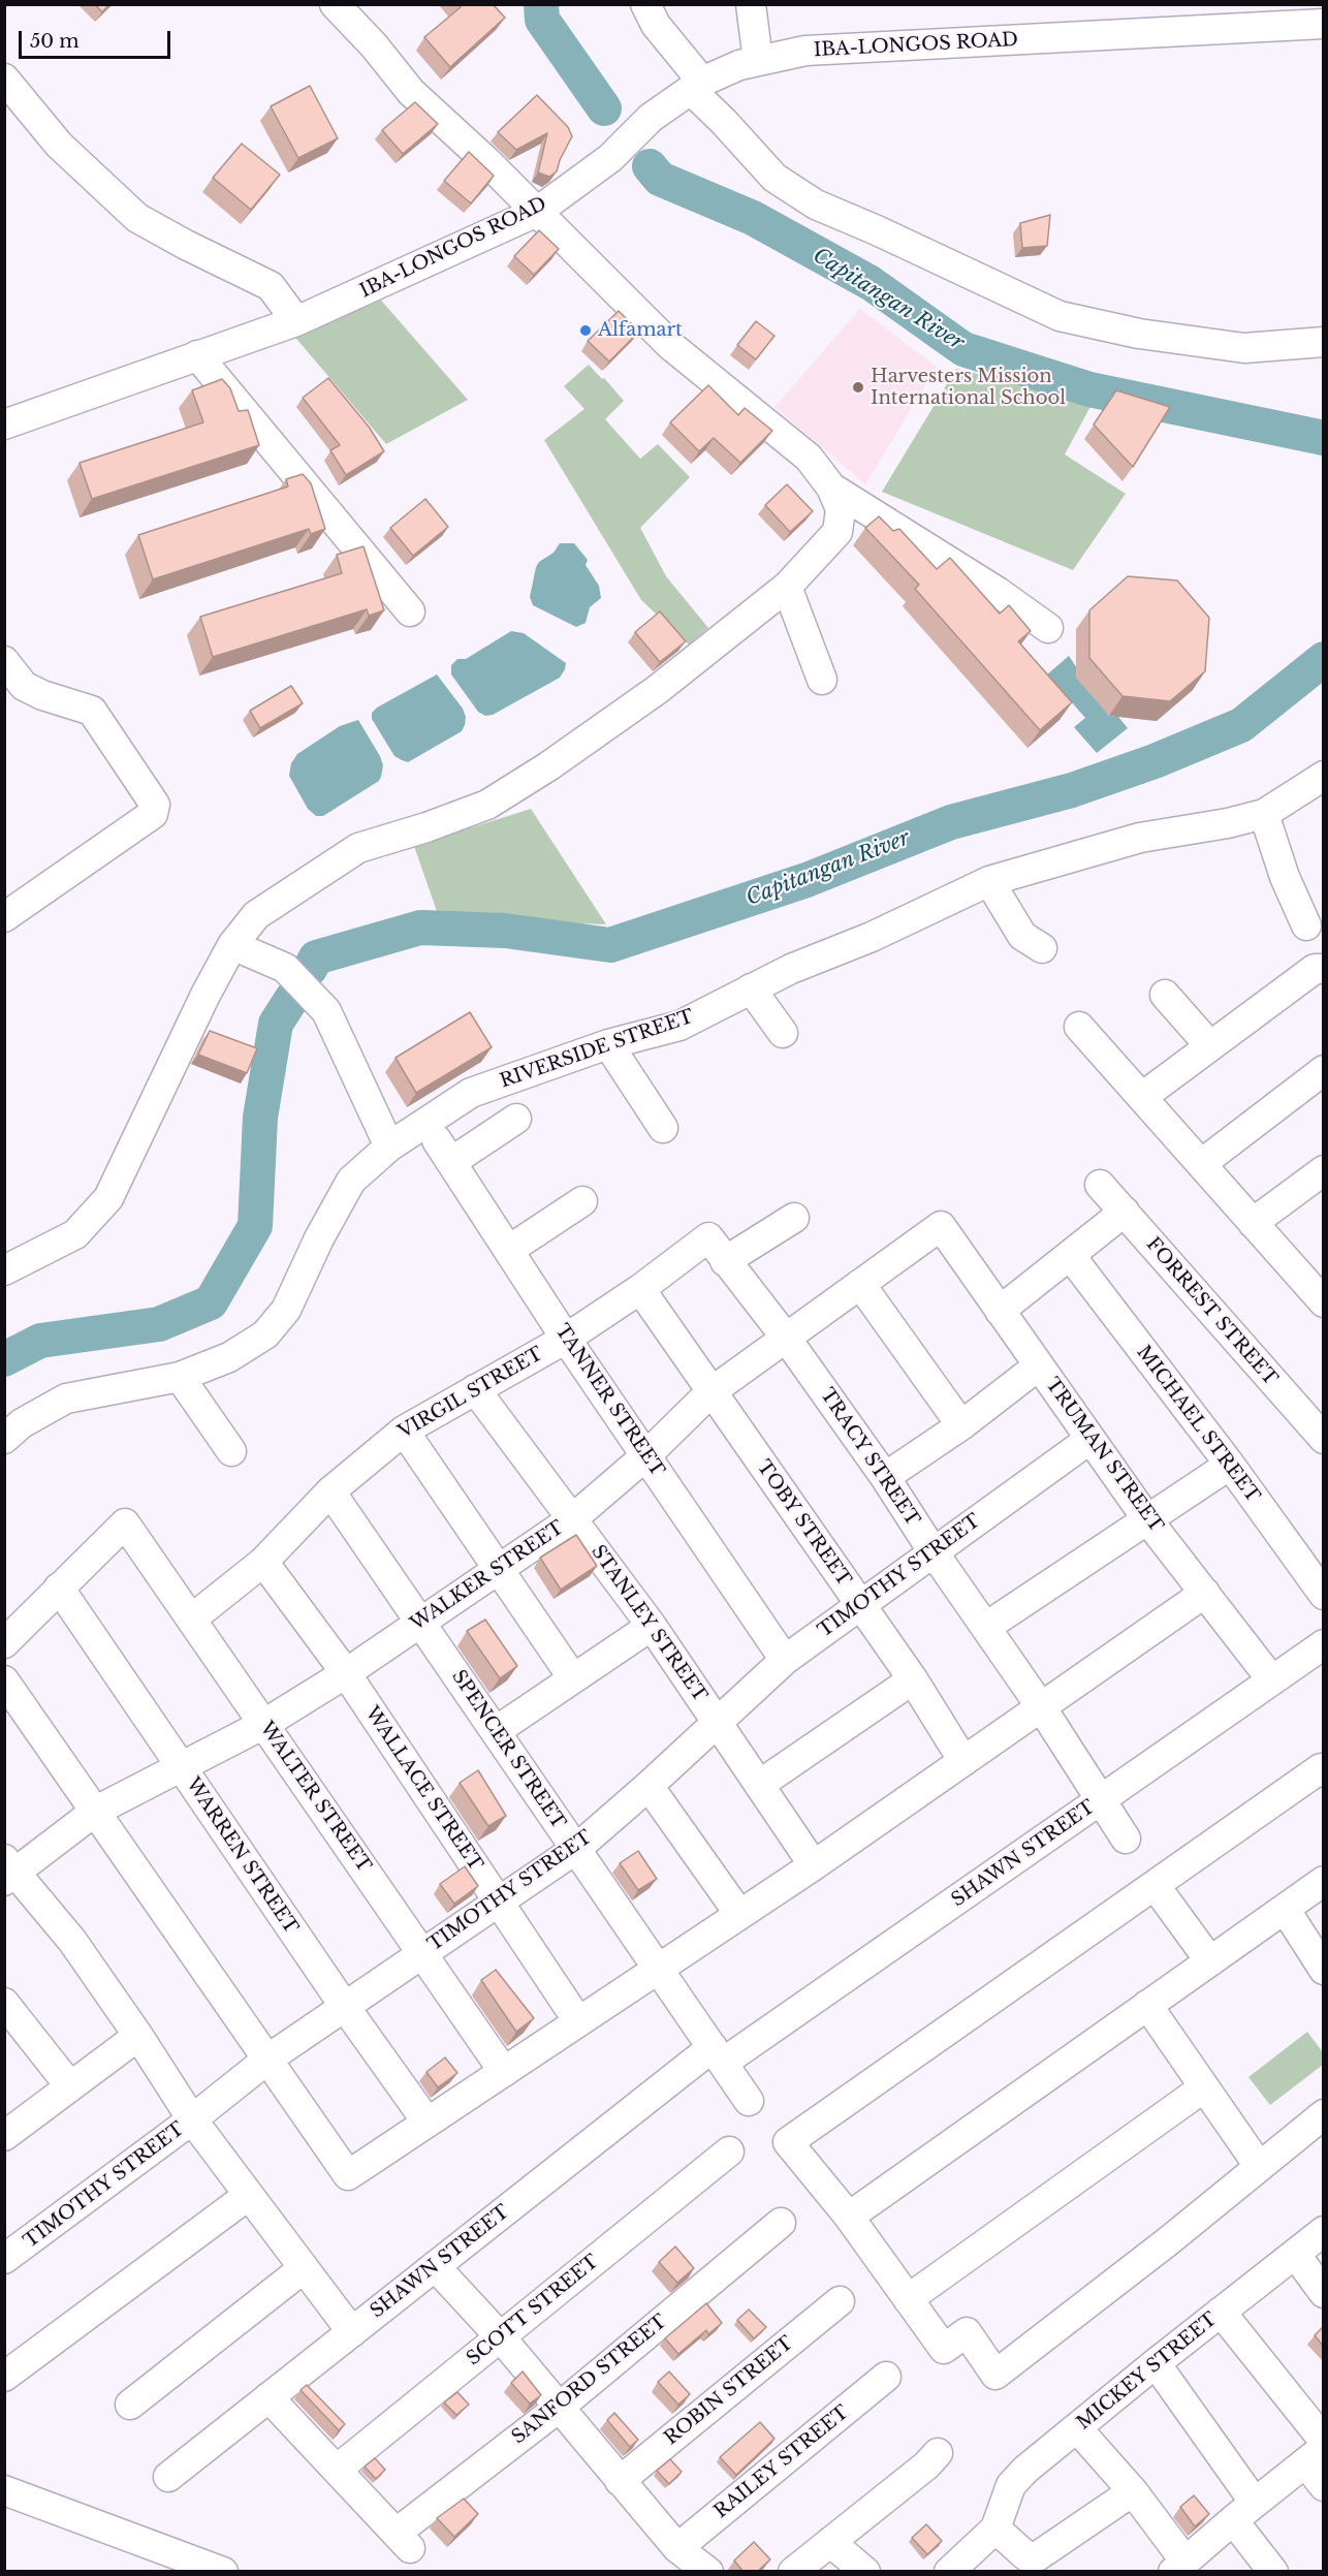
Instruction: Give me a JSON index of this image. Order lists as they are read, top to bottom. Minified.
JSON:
{"streets":{"street":["IBA-LONGOS ROAD","RIVERSIDE STREET","FORREST STREET","VIRGIL STREET","TANNER STREET","MICHAEL STREET","TRUMAN STREET","TRACY STREET","TOBY STREET","WALKER STREET","TIMOTHY STREET","STANLEY STREET","SPENCER STREET","WALLACE STREET","WALTER STREET","SHAWN STREET","WARREN STREET","SCOTT STREET","MICKEY STREET","SANFORD STREET","ROBIN STREET","RAILEY STREET"]},"crossings":[["VIRGIL STREET","TANNER STREET"],["VIRGIL STREET","TRACY STREET"],["VIRGIL STREET","TOBY STREET"],["VIRGIL STREET","STANLEY STREET"],["VIRGIL STREET","SPENCER STREET"],["VIRGIL STREET","WALLACE STREET"],["VIRGIL STREET","WALTER STREET"],["TANNER STREET","WALKER STREET"],["TANNER STREET","TIMOTHY STREET"],["TRUMAN STREET","WALKER STREET"],["TRUMAN STREET","TIMOTHY STREET"],["TRUMAN STREET","SHAWN STREET"],["TRACY STREET","WALKER STREET"],["TRACY STREET","TIMOTHY STREET"],["TRACY STREET","SHAWN STREET"],["TOBY STREET","WALKER STREET"],["TOBY STREET","TIMOTHY STREET"],["WALKER STREET","STANLEY STREET"],["WALKER STREET","SPENCER STREET"],["WALKER STREET","WALLACE STREET"],["WALKER STREET","WALTER STREET"],["WALKER STREET","WARREN STREET"],["TIMOTHY STREET","STANLEY STREET"],["TIMOTHY STREET","SPENCER STREET"],["TIMOTHY STREET","WALLACE STREET"],["TIMOTHY STREET","WALTER STREET"],["TIMOTHY STREET","WARREN STREET"],["SPENCER STREET","SHAWN STREET"],["WALTER STREET","WARREN STREET"],["SCOTT STREET","SANFORD STREET"]],"water":["Capitangan River"],"places":["Alfamart","Harvesters Mission International School"],"scale_bar":"50 m"}
